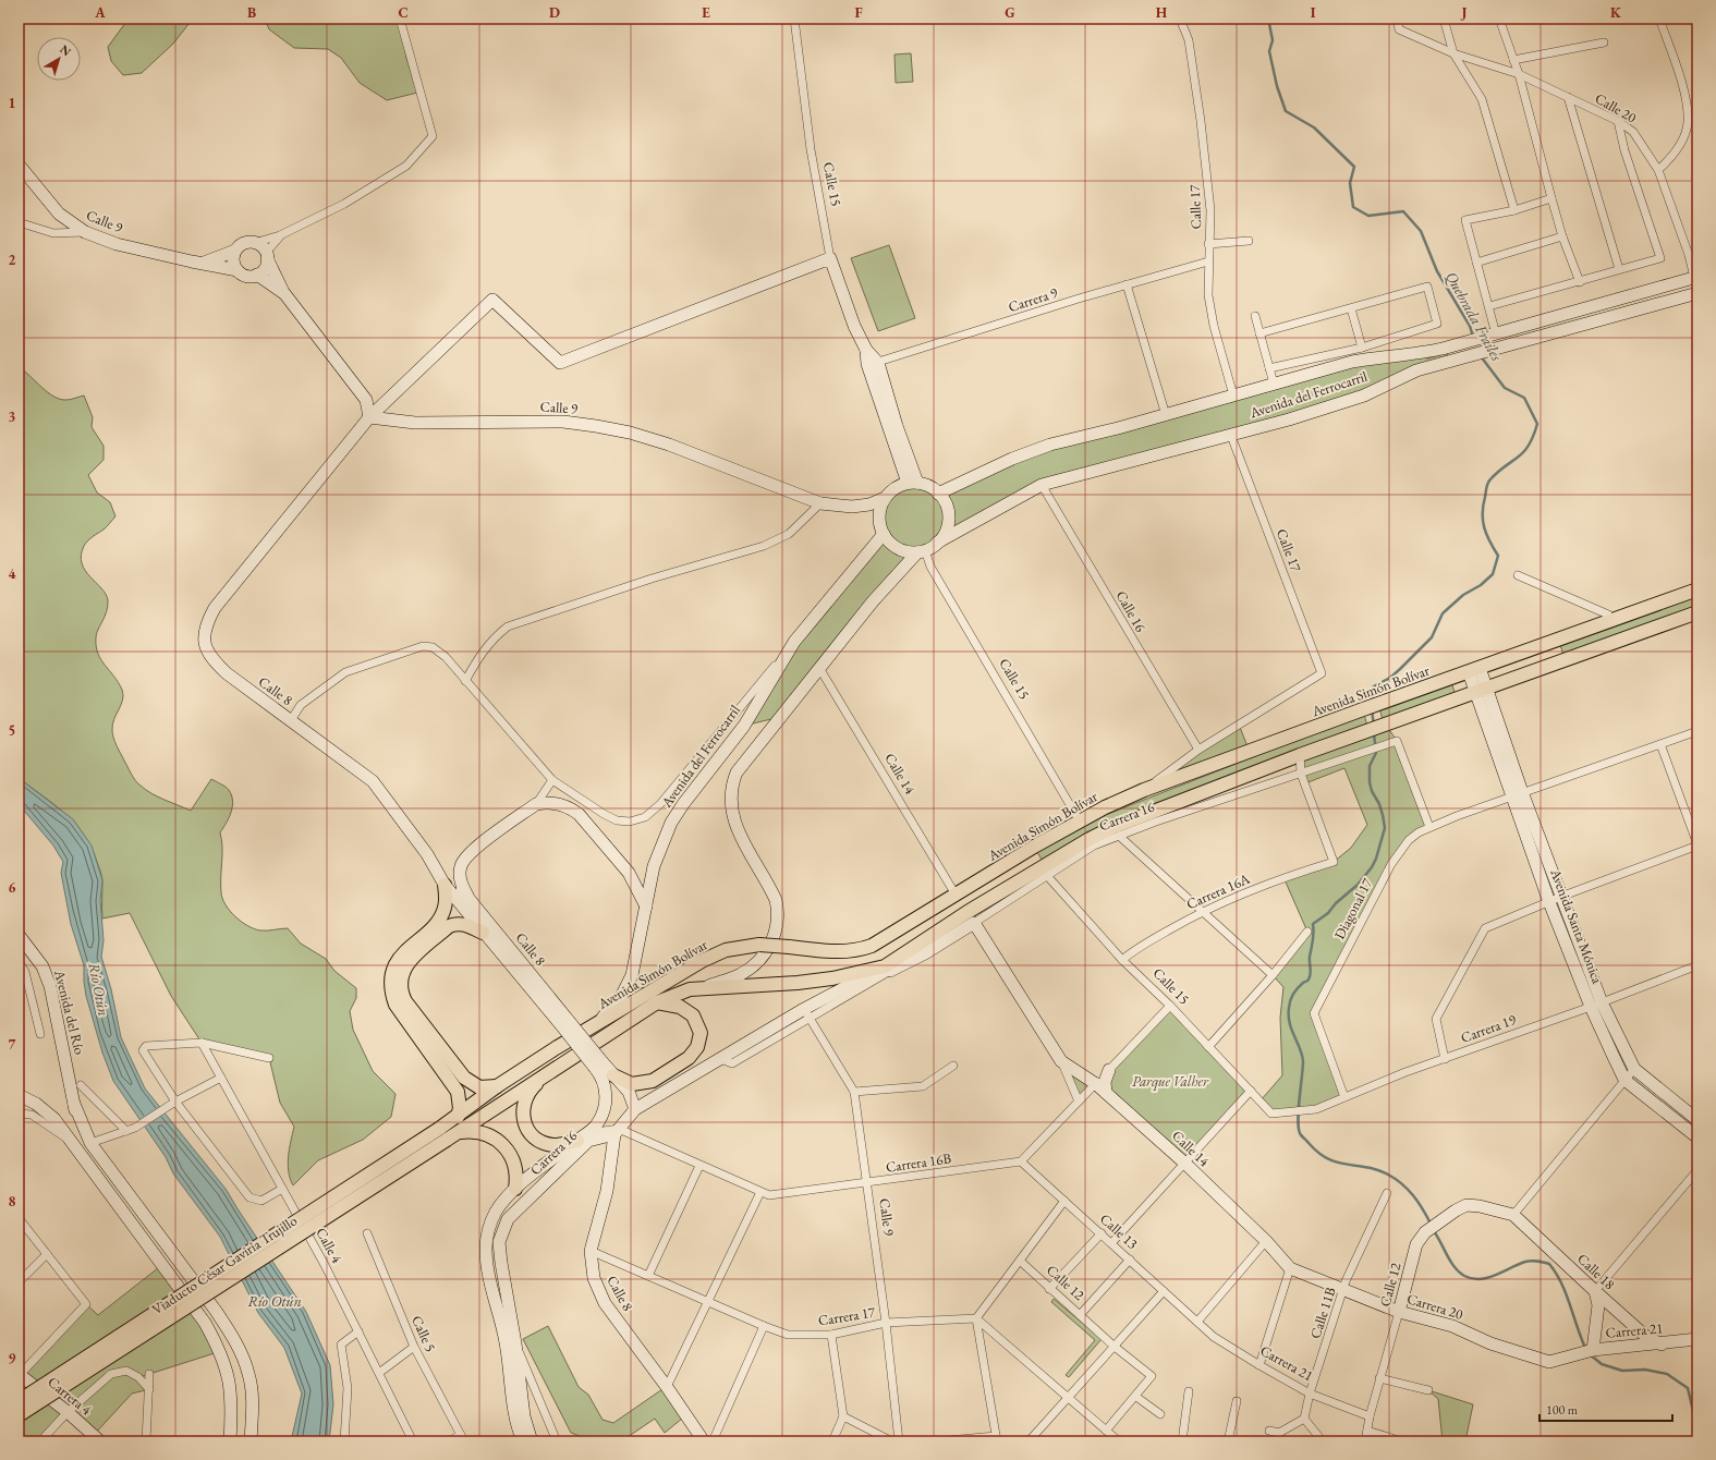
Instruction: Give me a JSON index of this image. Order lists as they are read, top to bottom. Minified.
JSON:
{"streets":{"main road":["Calle 15","Calle 9","Avenida del Ferrocarril","Calle 8","Avenida Simón Bolívar","Calle 14","Carrera 16","Avenida Santa Mónica","Avenida del Río","Viaducto César Gaviria Trujillo","Calle 18","Calle 12","Carrera 20","Carrera 21","Carrera 4"],"street":["Calle 20","Calle 17","Carrera 9","Calle 16","Carrera 16A","Diagonal 17","Carrera 19","Carrera 16B","Calle 13","Calle 4","Calle 11B","Carrera 17","Calle 5"]},"crossings":[["Calle 20","Avenida del Ferrocarril"],["Calle 15","Calle 9"],["Calle 15","Carrera 9"],["Calle 15","Avenida del Ferrocarril"],["Calle 15","Avenida Simón Bolívar"],["Calle 15","Carrera 16"],["Calle 15","Carrera 16A"],["Calle 15","Carrera 19"],["Calle 17","Carrera 9"],["Calle 17","Avenida del Ferrocarril"],["Calle 17","Calle 16"],["Calle 9","Avenida del Ferrocarril"],["Calle 9","Calle 8"],["Calle 9","Carrera 16"],["Calle 9","Carrera 16B"],["Calle 9","Carrera 17"],["Avenida del Ferrocarril","Calle 16"],["Avenida del Ferrocarril","Avenida Simón Bolívar"],["Calle 8","Carrera 16"],["Calle 8","Carrera 16B"],["Calle 8","Carrera 17"],["Avenida Simón Bolívar","Calle 14"],["Avenida Simón Bolívar","Carrera 16"],["Avenida Simón Bolívar","Avenida Santa Mónica"],["Avenida Simón Bolívar","Viaducto César Gaviria Trujillo"],["Calle 14","Carrera 16"],["Calle 14","Carrera 20"],["Carrera 16","Carrera 16A"],["Carrera 16","Diagonal 17"],["Carrera 16","Carrera 16B"],["Diagonal 17","Avenida Santa Mónica"],["Diagonal 17","Carrera 19"],["Avenida Santa Mónica","Carrera 19"],["Carrera 16B","Calle 13"],["Calle 13","Carrera 21"],["Calle 18","Calle 12"],["Calle 18","Carrera 21"],["Calle 12","Carrera 20"],["Calle 12","Carrera 21"],["Carrera 20","Calle 11B"],["Carrera 20","Carrera 21"],["Calle 11B","Carrera 21"]],"water":["Quebrada Frailes","Río Otún"],"parks":["Parque Valher"],"scale_bar":"100 m","north":"top right","grid":{"columns":["A","B","C","D","E","F","G","H","I","J","K"],"rows":["1","2","3","4","5","6","7","8","9"]}}
